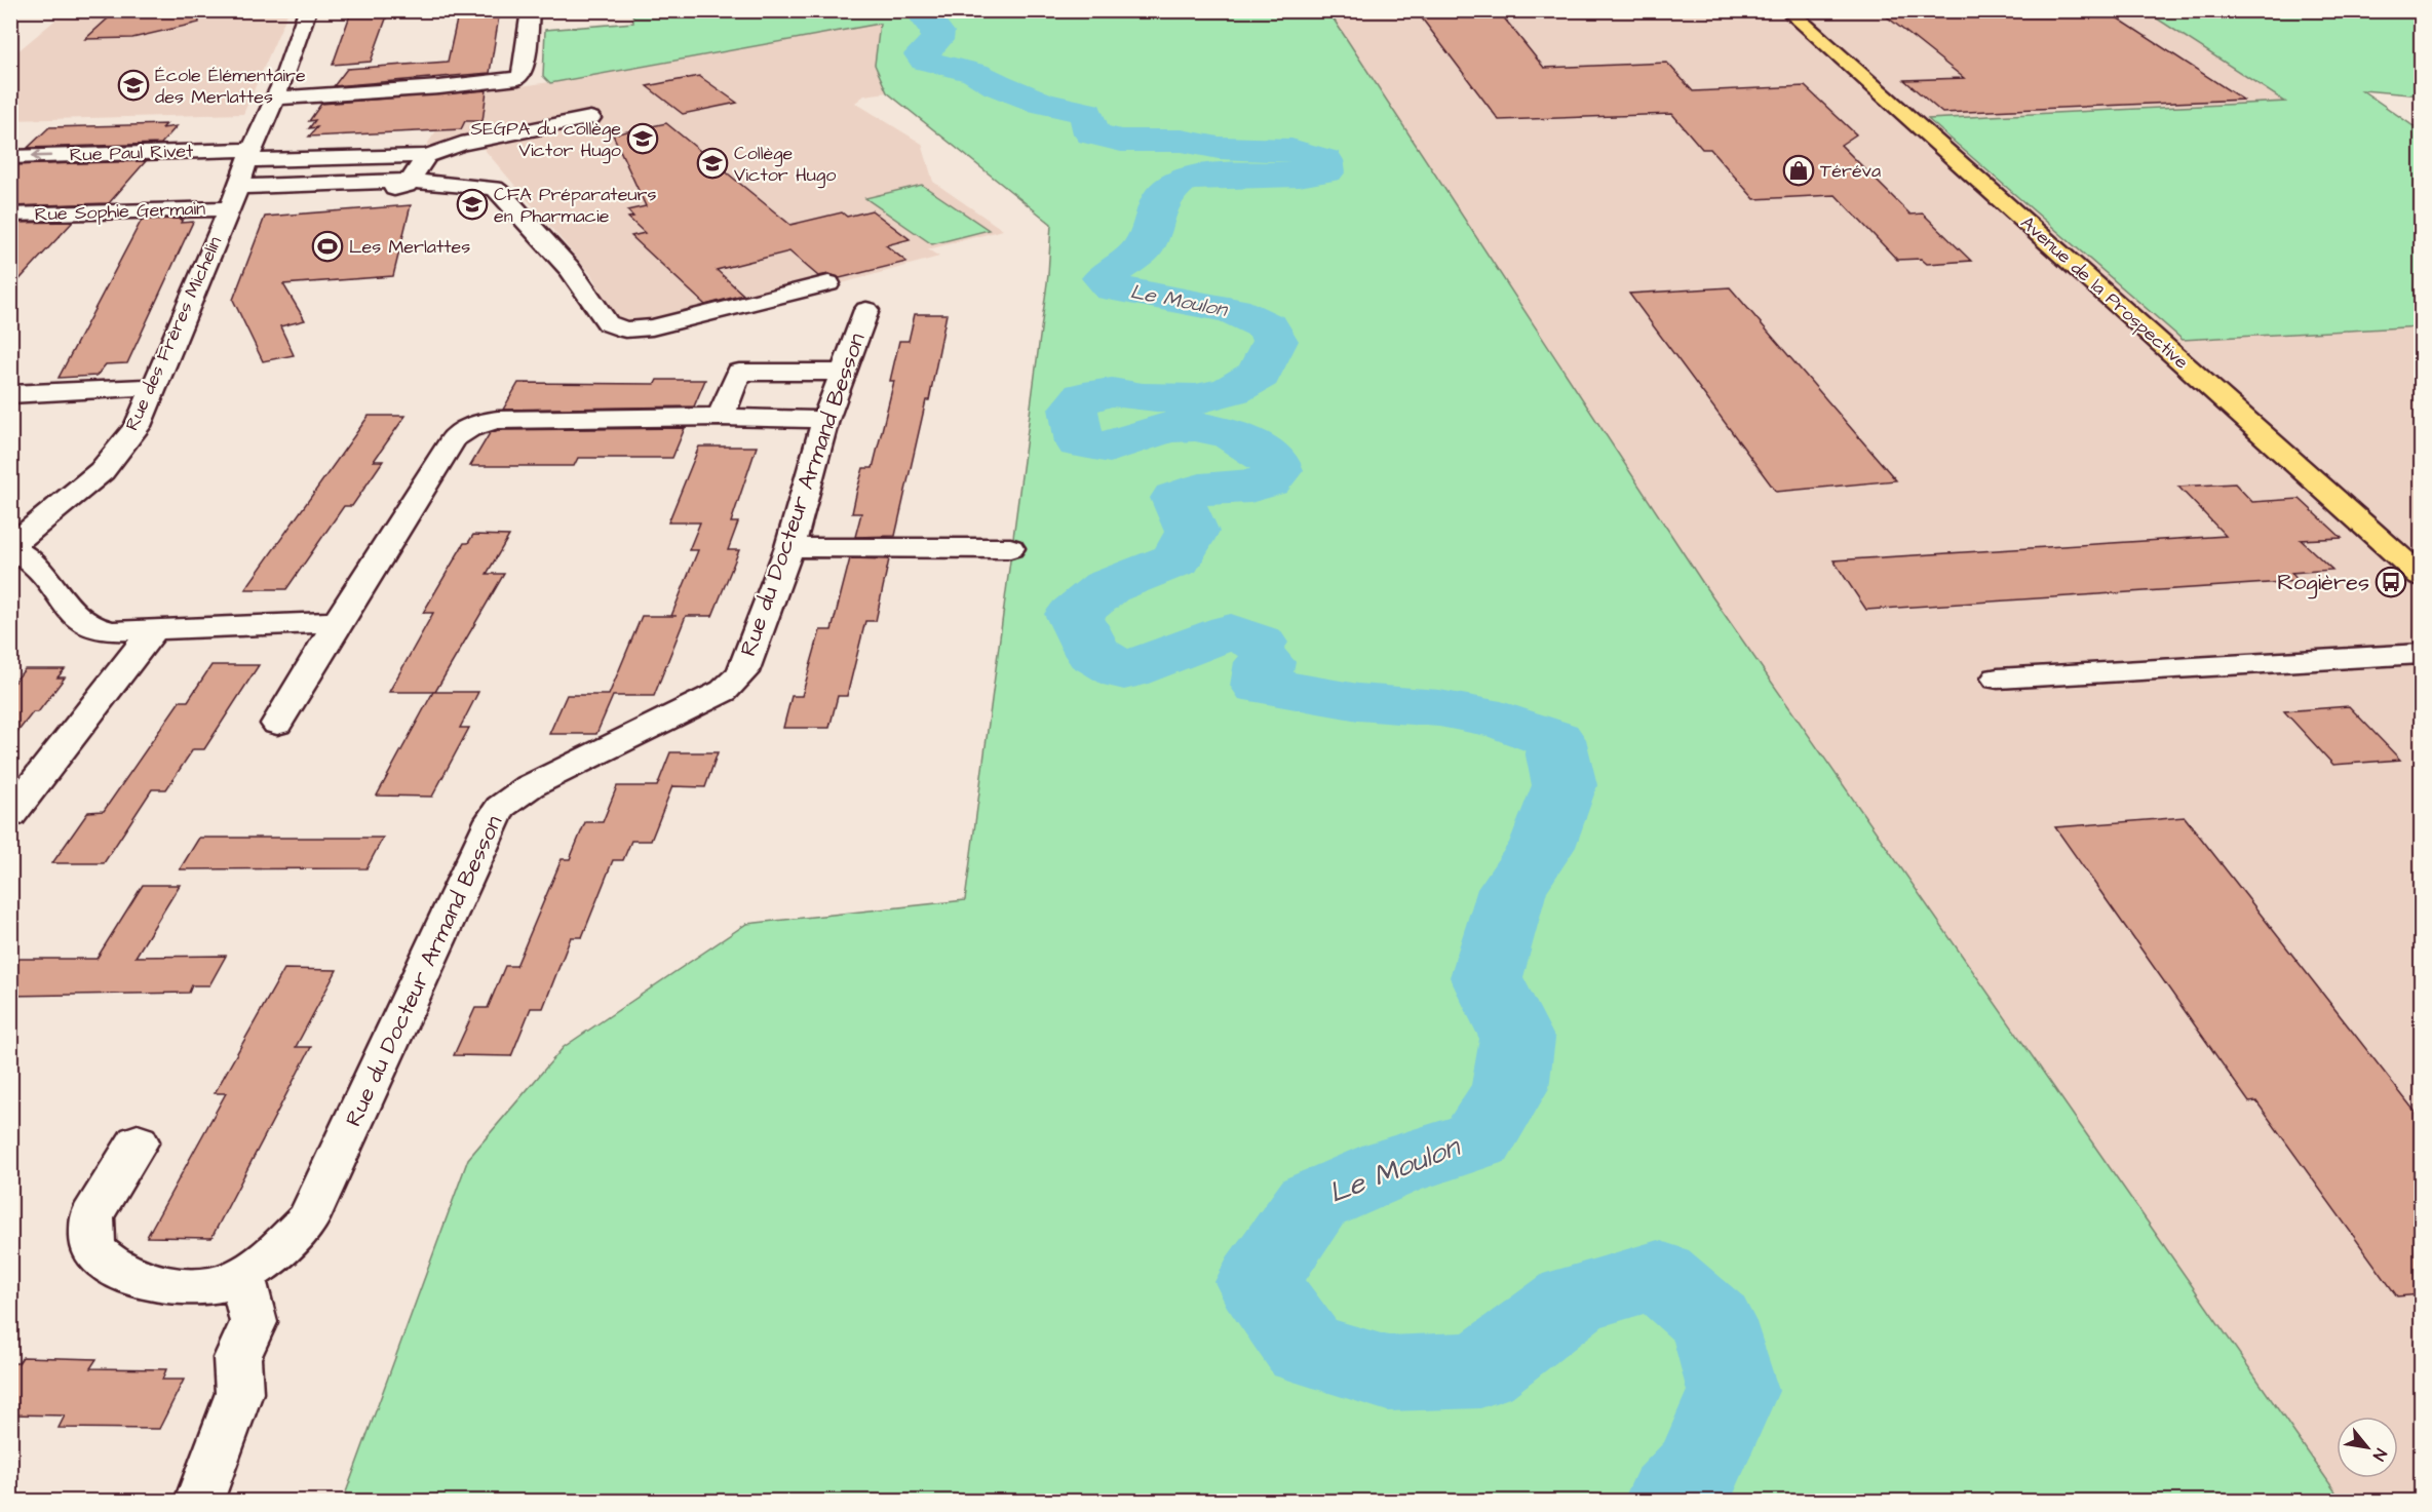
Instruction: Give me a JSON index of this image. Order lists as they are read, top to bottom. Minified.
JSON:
{"streets":{"main road":["Avenue de la Prospective"],"street":["Rue Paul Rivet","Rue Sophie Germain","Rue des Frères Michelin","Rue du Docteur Armand Besson"]},"crossings":[["Rue Paul Rivet","Rue des Frères Michelin"],["Rue Sophie Germain","Rue des Frères Michelin"]],"water":["Le Moulon"],"places":{"school or university":["École Élémentaire des Merlattes","SEGPA du collège Victor Hugo","Collège Victor Hugo","CFA Préparateurs en Pharmacie"],"shop":["Téréva"],"sports":["Les Merlattes"],"bus stop":["Rogières"]},"north":"bottom right"}
